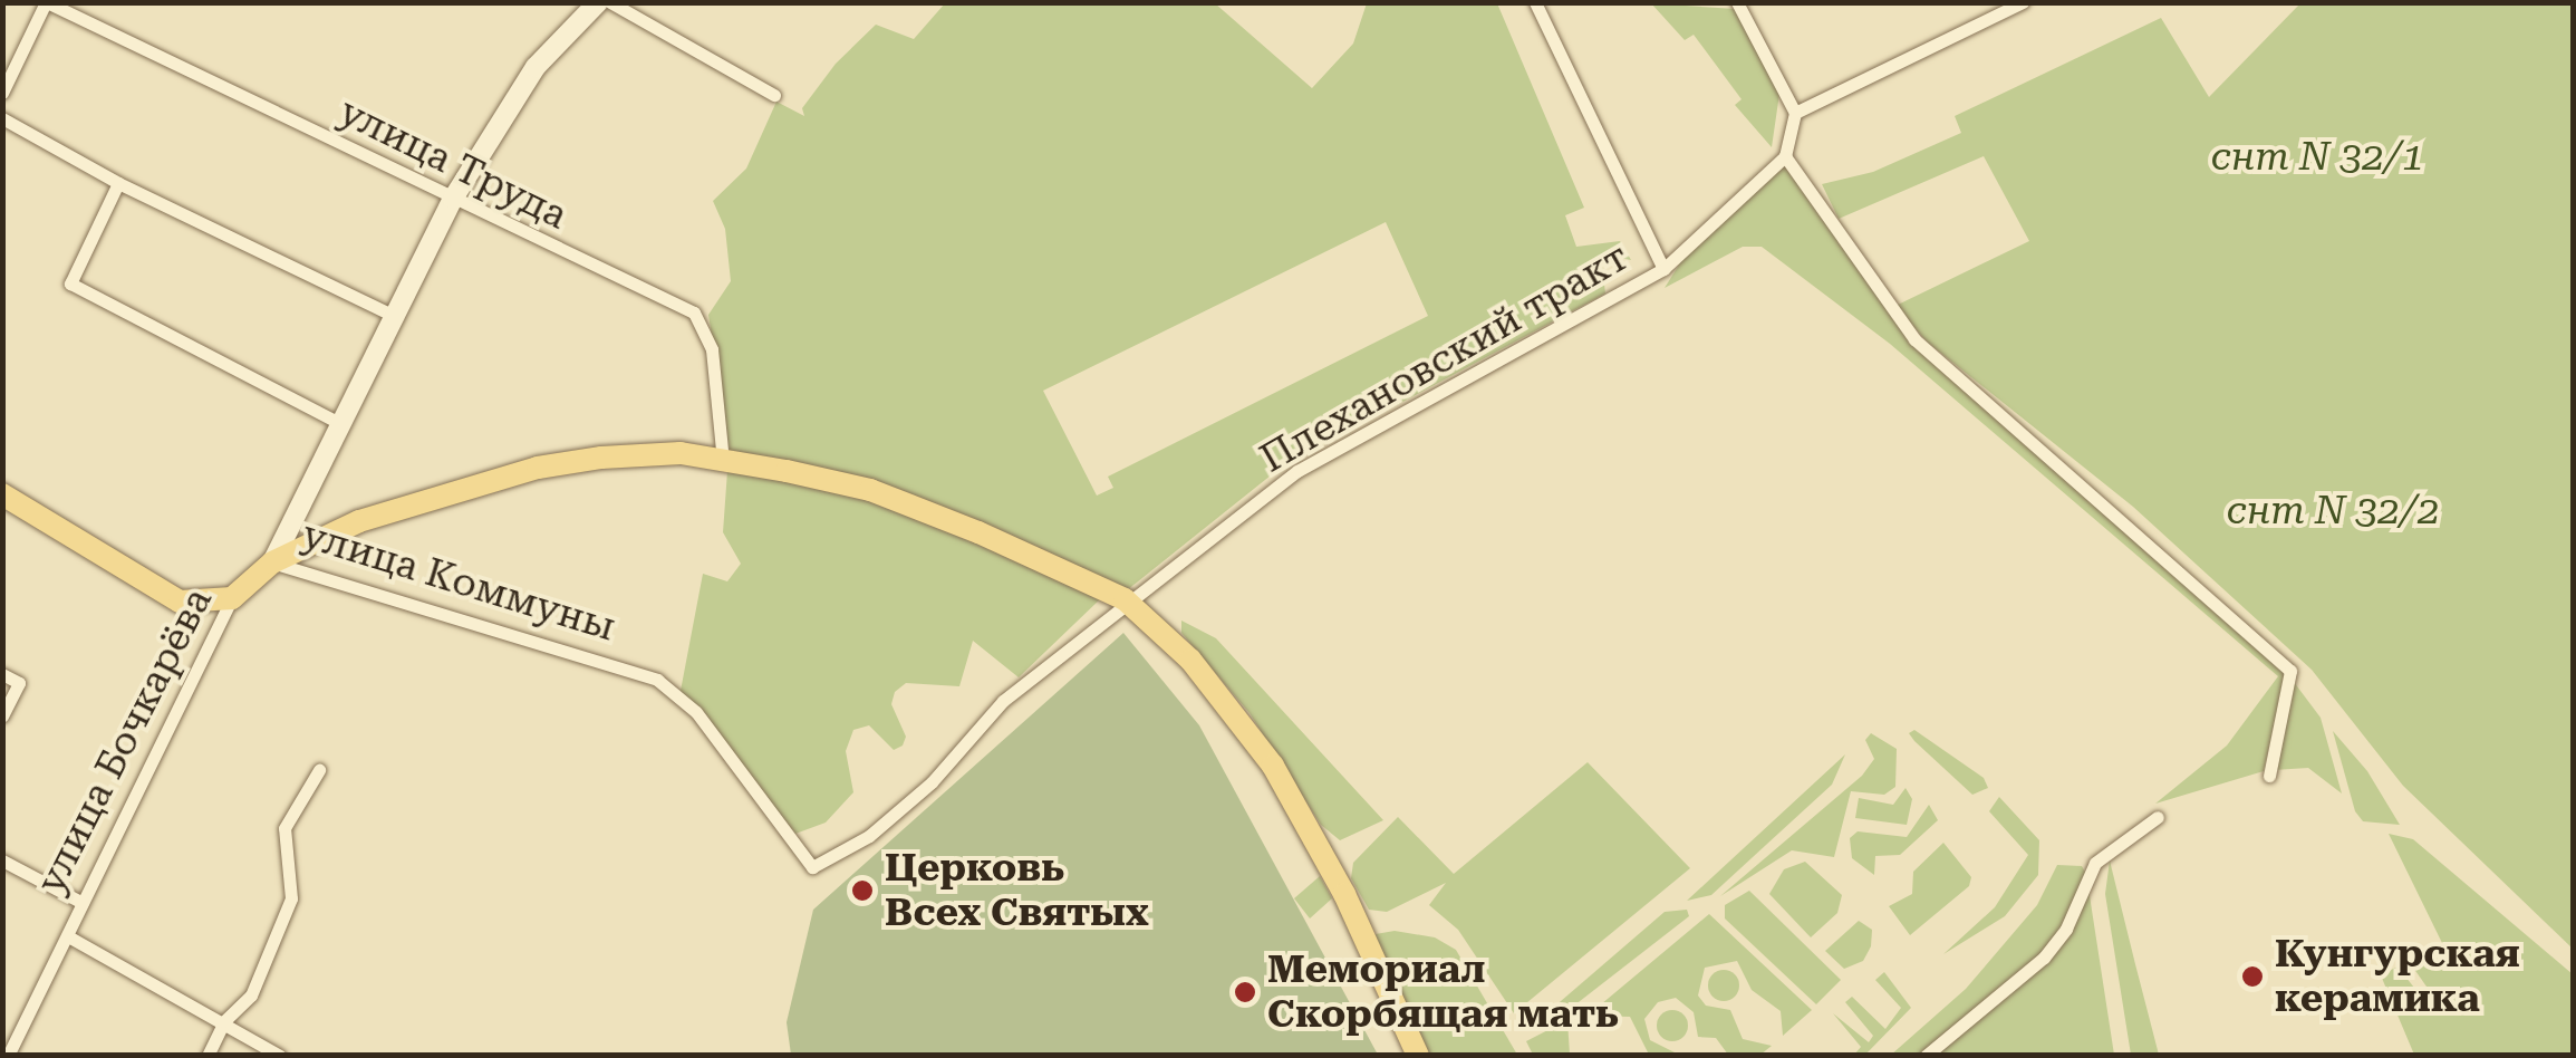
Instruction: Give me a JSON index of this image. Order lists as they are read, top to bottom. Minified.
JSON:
{"streets":{"main road":["улица Коммуны","улица Бочкарёва"],"street":["улица Труда","Плехановский тракт"]},"crossings":[["улица Труда","улица Коммуны"],["улица Труда","улица Бочкарёва"],["Плехановский тракт","улица Коммуны"],["улица Коммуны","улица Бочкарёва"]],"parks":["снт N 32/1","снт N 32/2"],"places":["Церковь Всех Святых","Кунгурская керамика","Мемориал Скорбящая мать"]}
